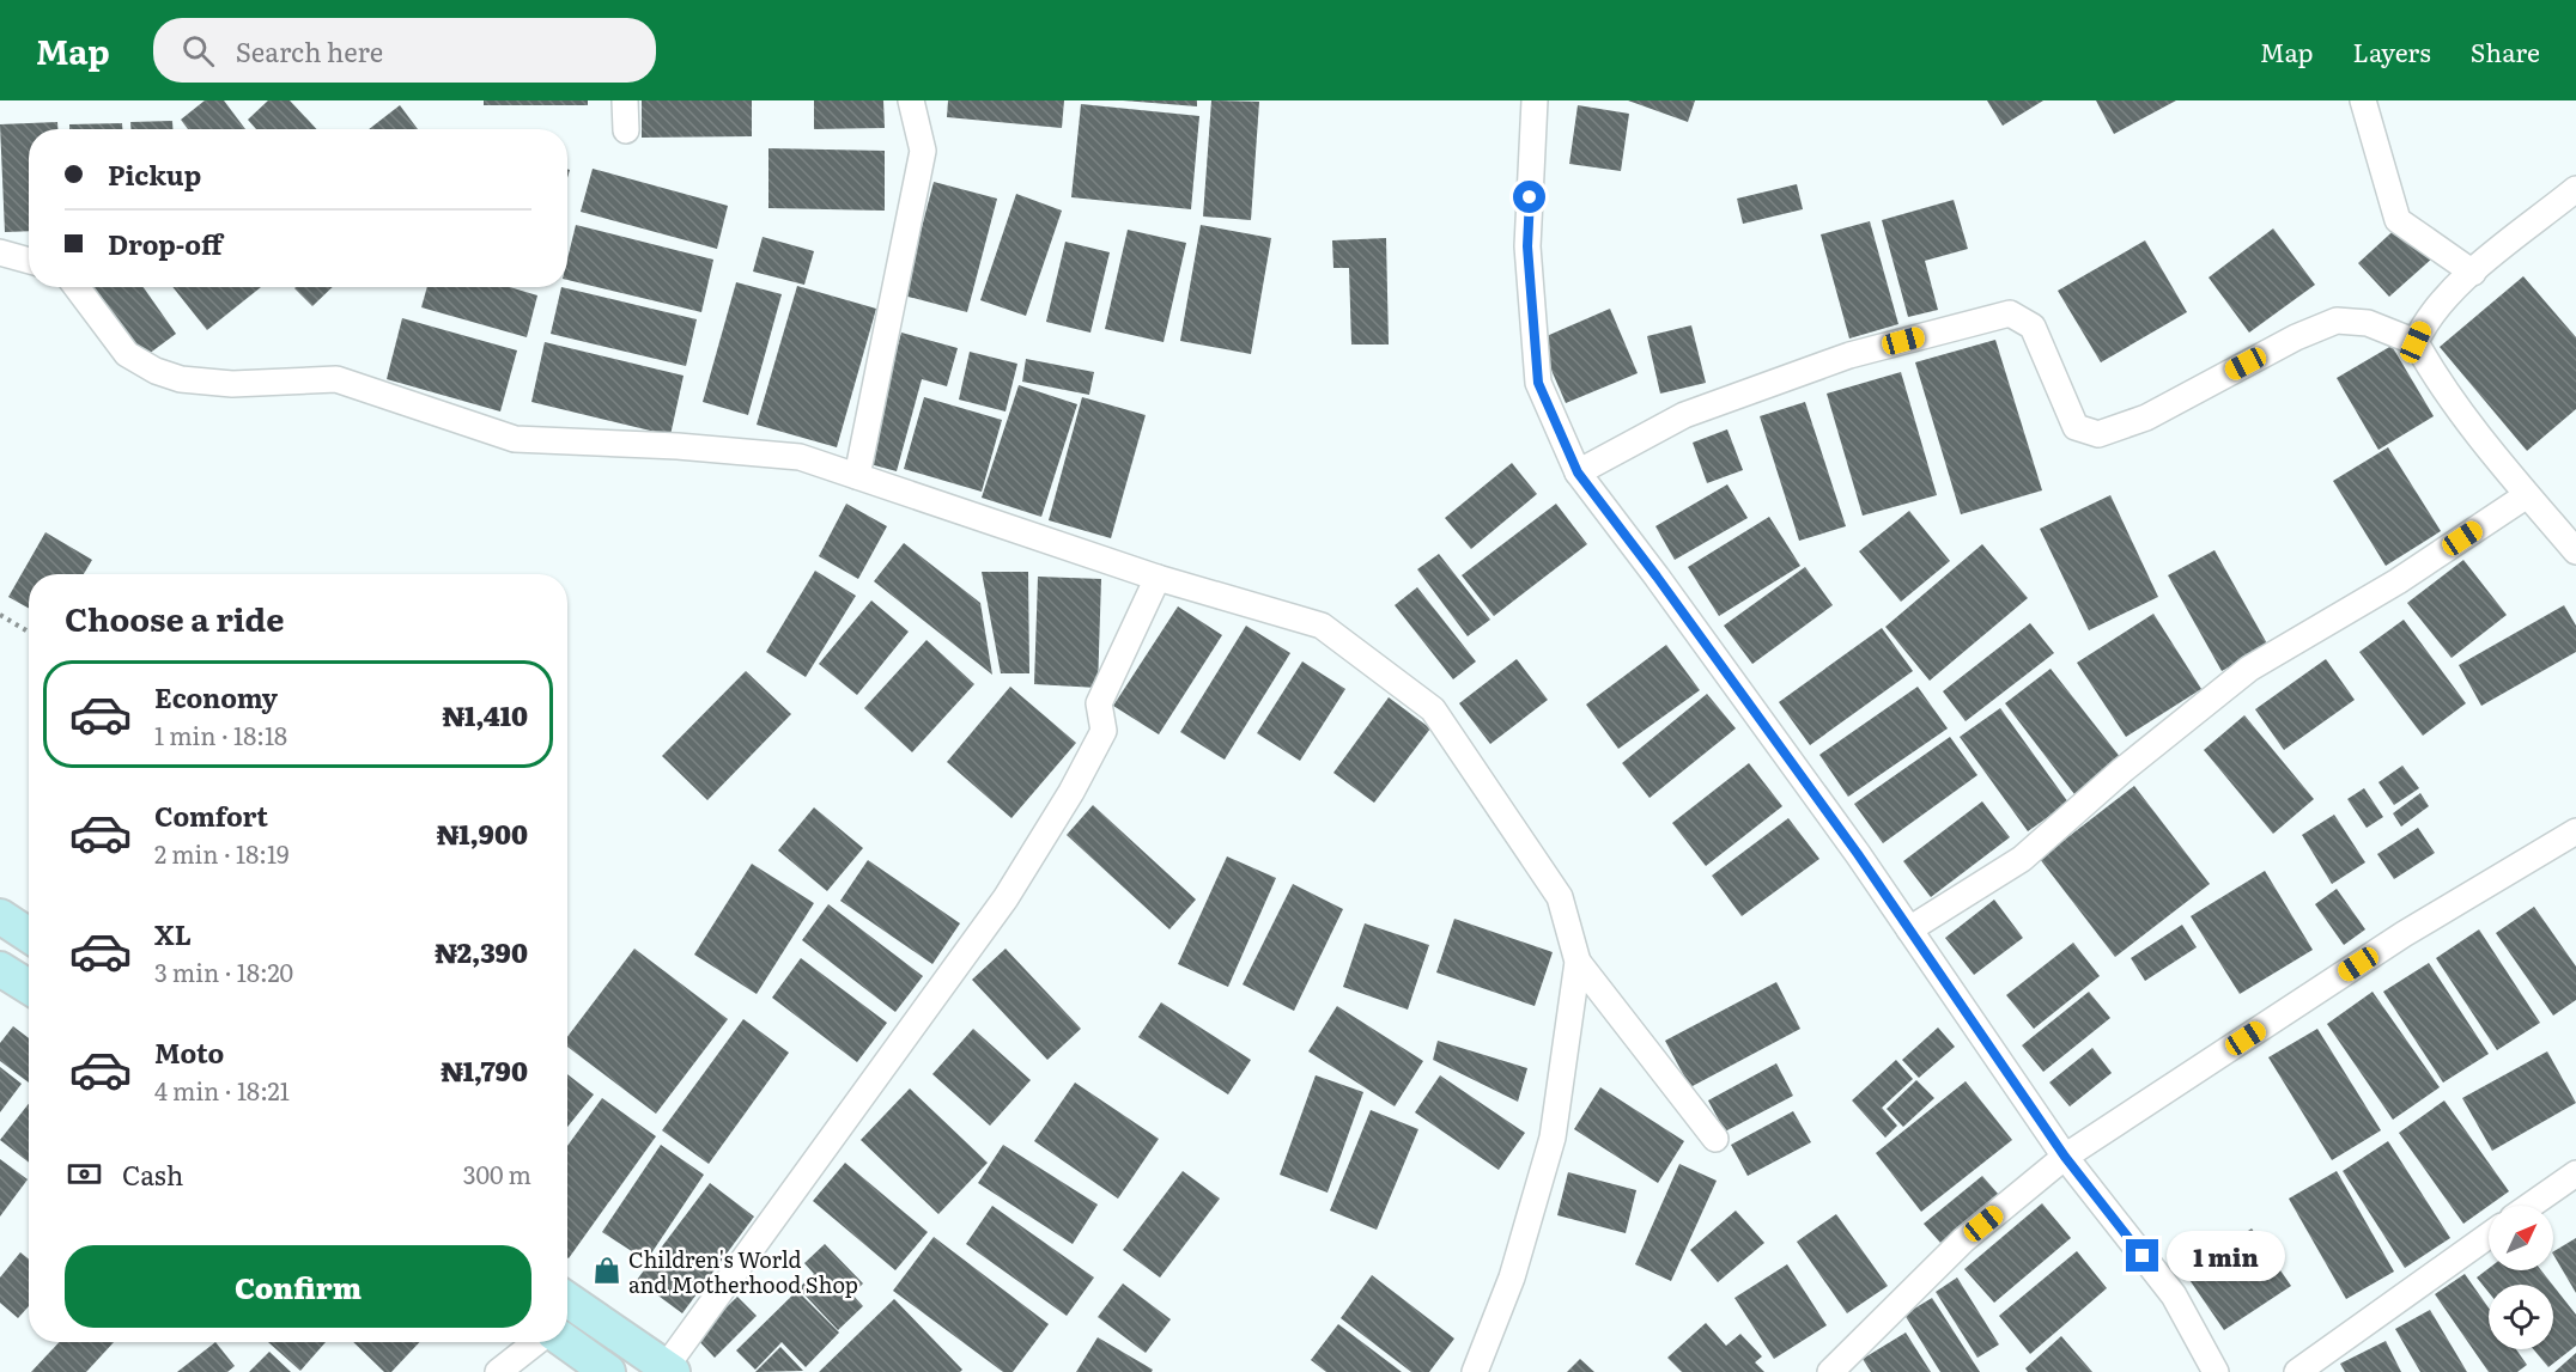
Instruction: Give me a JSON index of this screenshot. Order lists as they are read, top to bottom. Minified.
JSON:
{"places":{"shop":["Children's World and Motherhood Shop"]},"north":"top right","page":{"header":"Map","search":"Search here","nav":["Map","Layers","Share"],"banner":["Pickup","Drop-off"],"heading":"Choose a ride","list":[{"name":"Economy","note":"1 min · 18:18","value":"₦1,410"},{"name":"Comfort","note":"2 min · 18:19","value":"₦1,900"},{"name":"XL","note":"3 min · 18:20","value":"₦2,390"},{"name":"Moto","note":"4 min · 18:21","value":"₦1,790"}],"pay":["Cash","300 m"],"bubble":"1 min","buttons":"Confirm"}}
